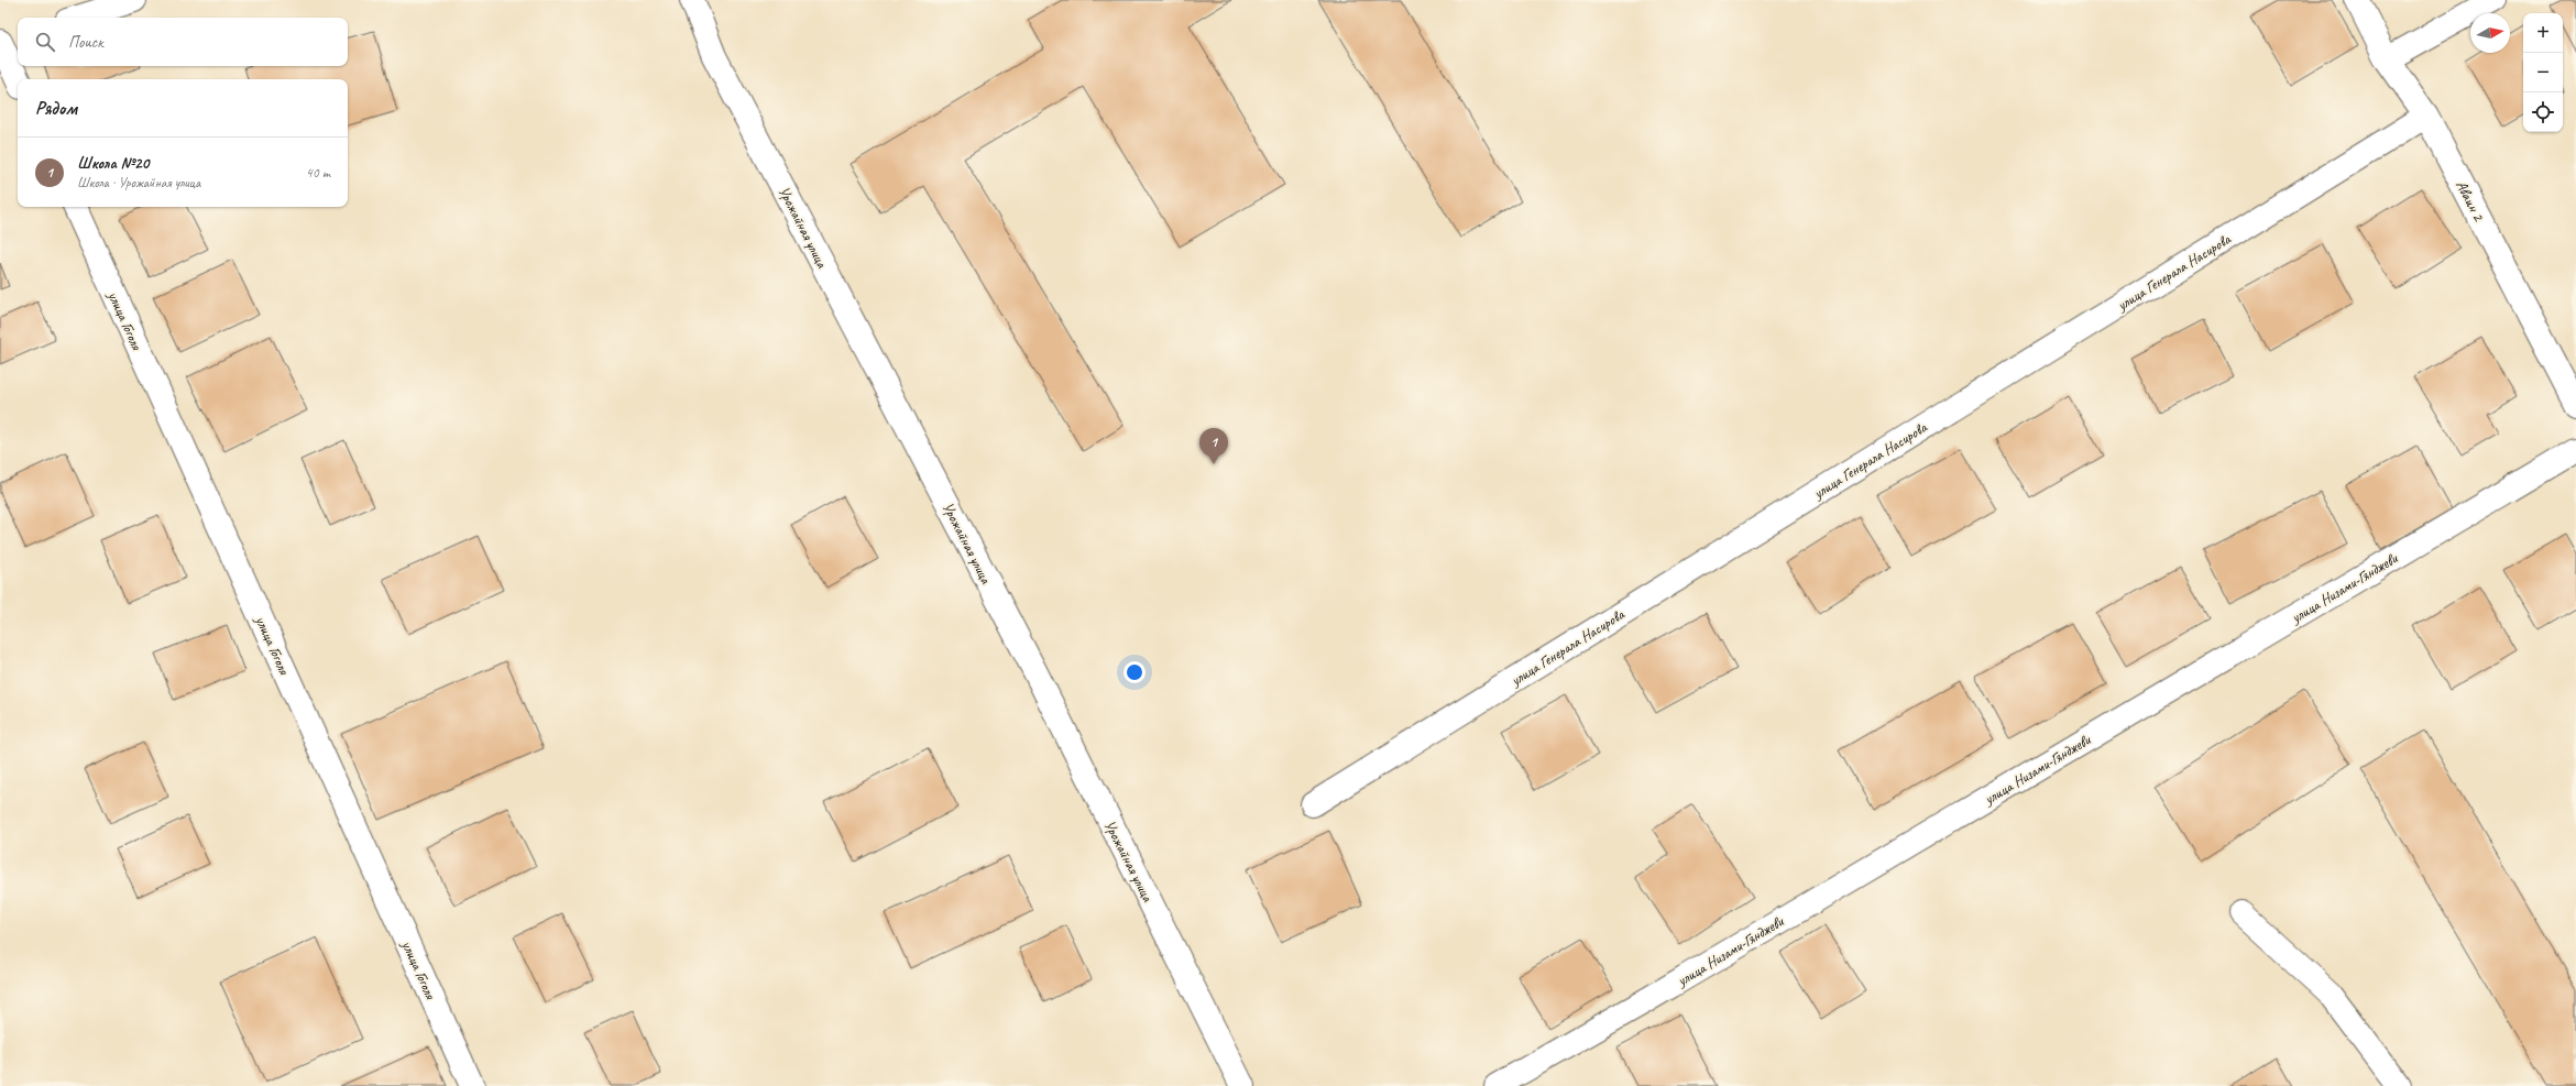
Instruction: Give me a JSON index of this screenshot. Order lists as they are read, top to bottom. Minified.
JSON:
{"streets":{"street":["Аваин 2","Урожайная улица","улица Генерала Насирова","улица Гоголя","улица Низами-Гянджеви"]},"crossings":[["Аваин 2","улица Генерала Насирова"]],"north":"right","page":{"map_buttons":["+","−"],"search":"Поиск","heading":"Рядом","list":[{"mark":"1","name":"Школа №20","note":"Школа · Урожайная улица","value":"40 m"}],"pins":"1"}}
